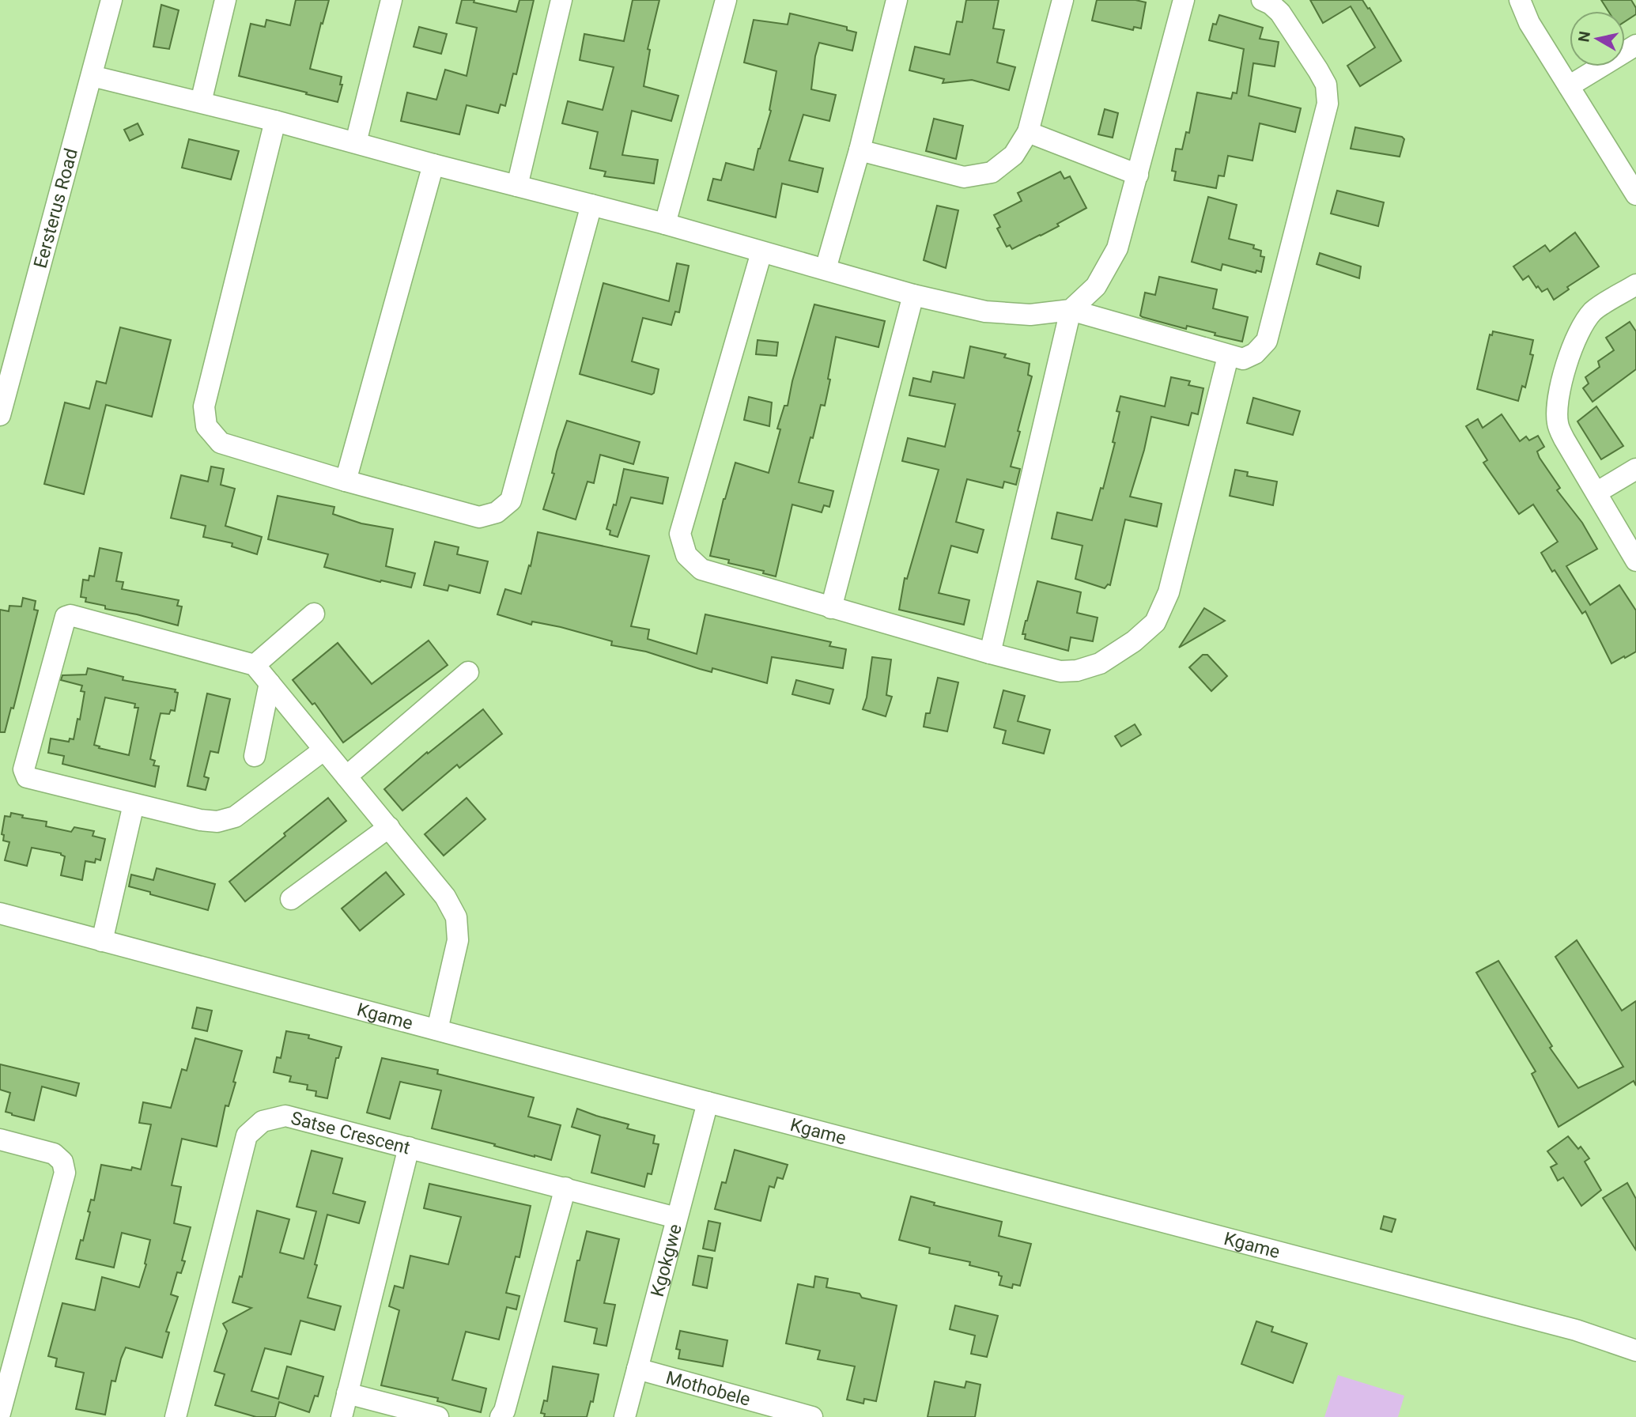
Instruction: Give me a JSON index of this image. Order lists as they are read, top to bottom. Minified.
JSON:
{"streets":{"street":["Eersterus Road","Kgame","Satse Crescent","Kgokgwe","Mothobele"]},"crossings":[["Kgame","Kgokgwe"],["Satse Crescent","Kgokgwe"],["Kgokgwe","Mothobele"]],"north":"left"}
